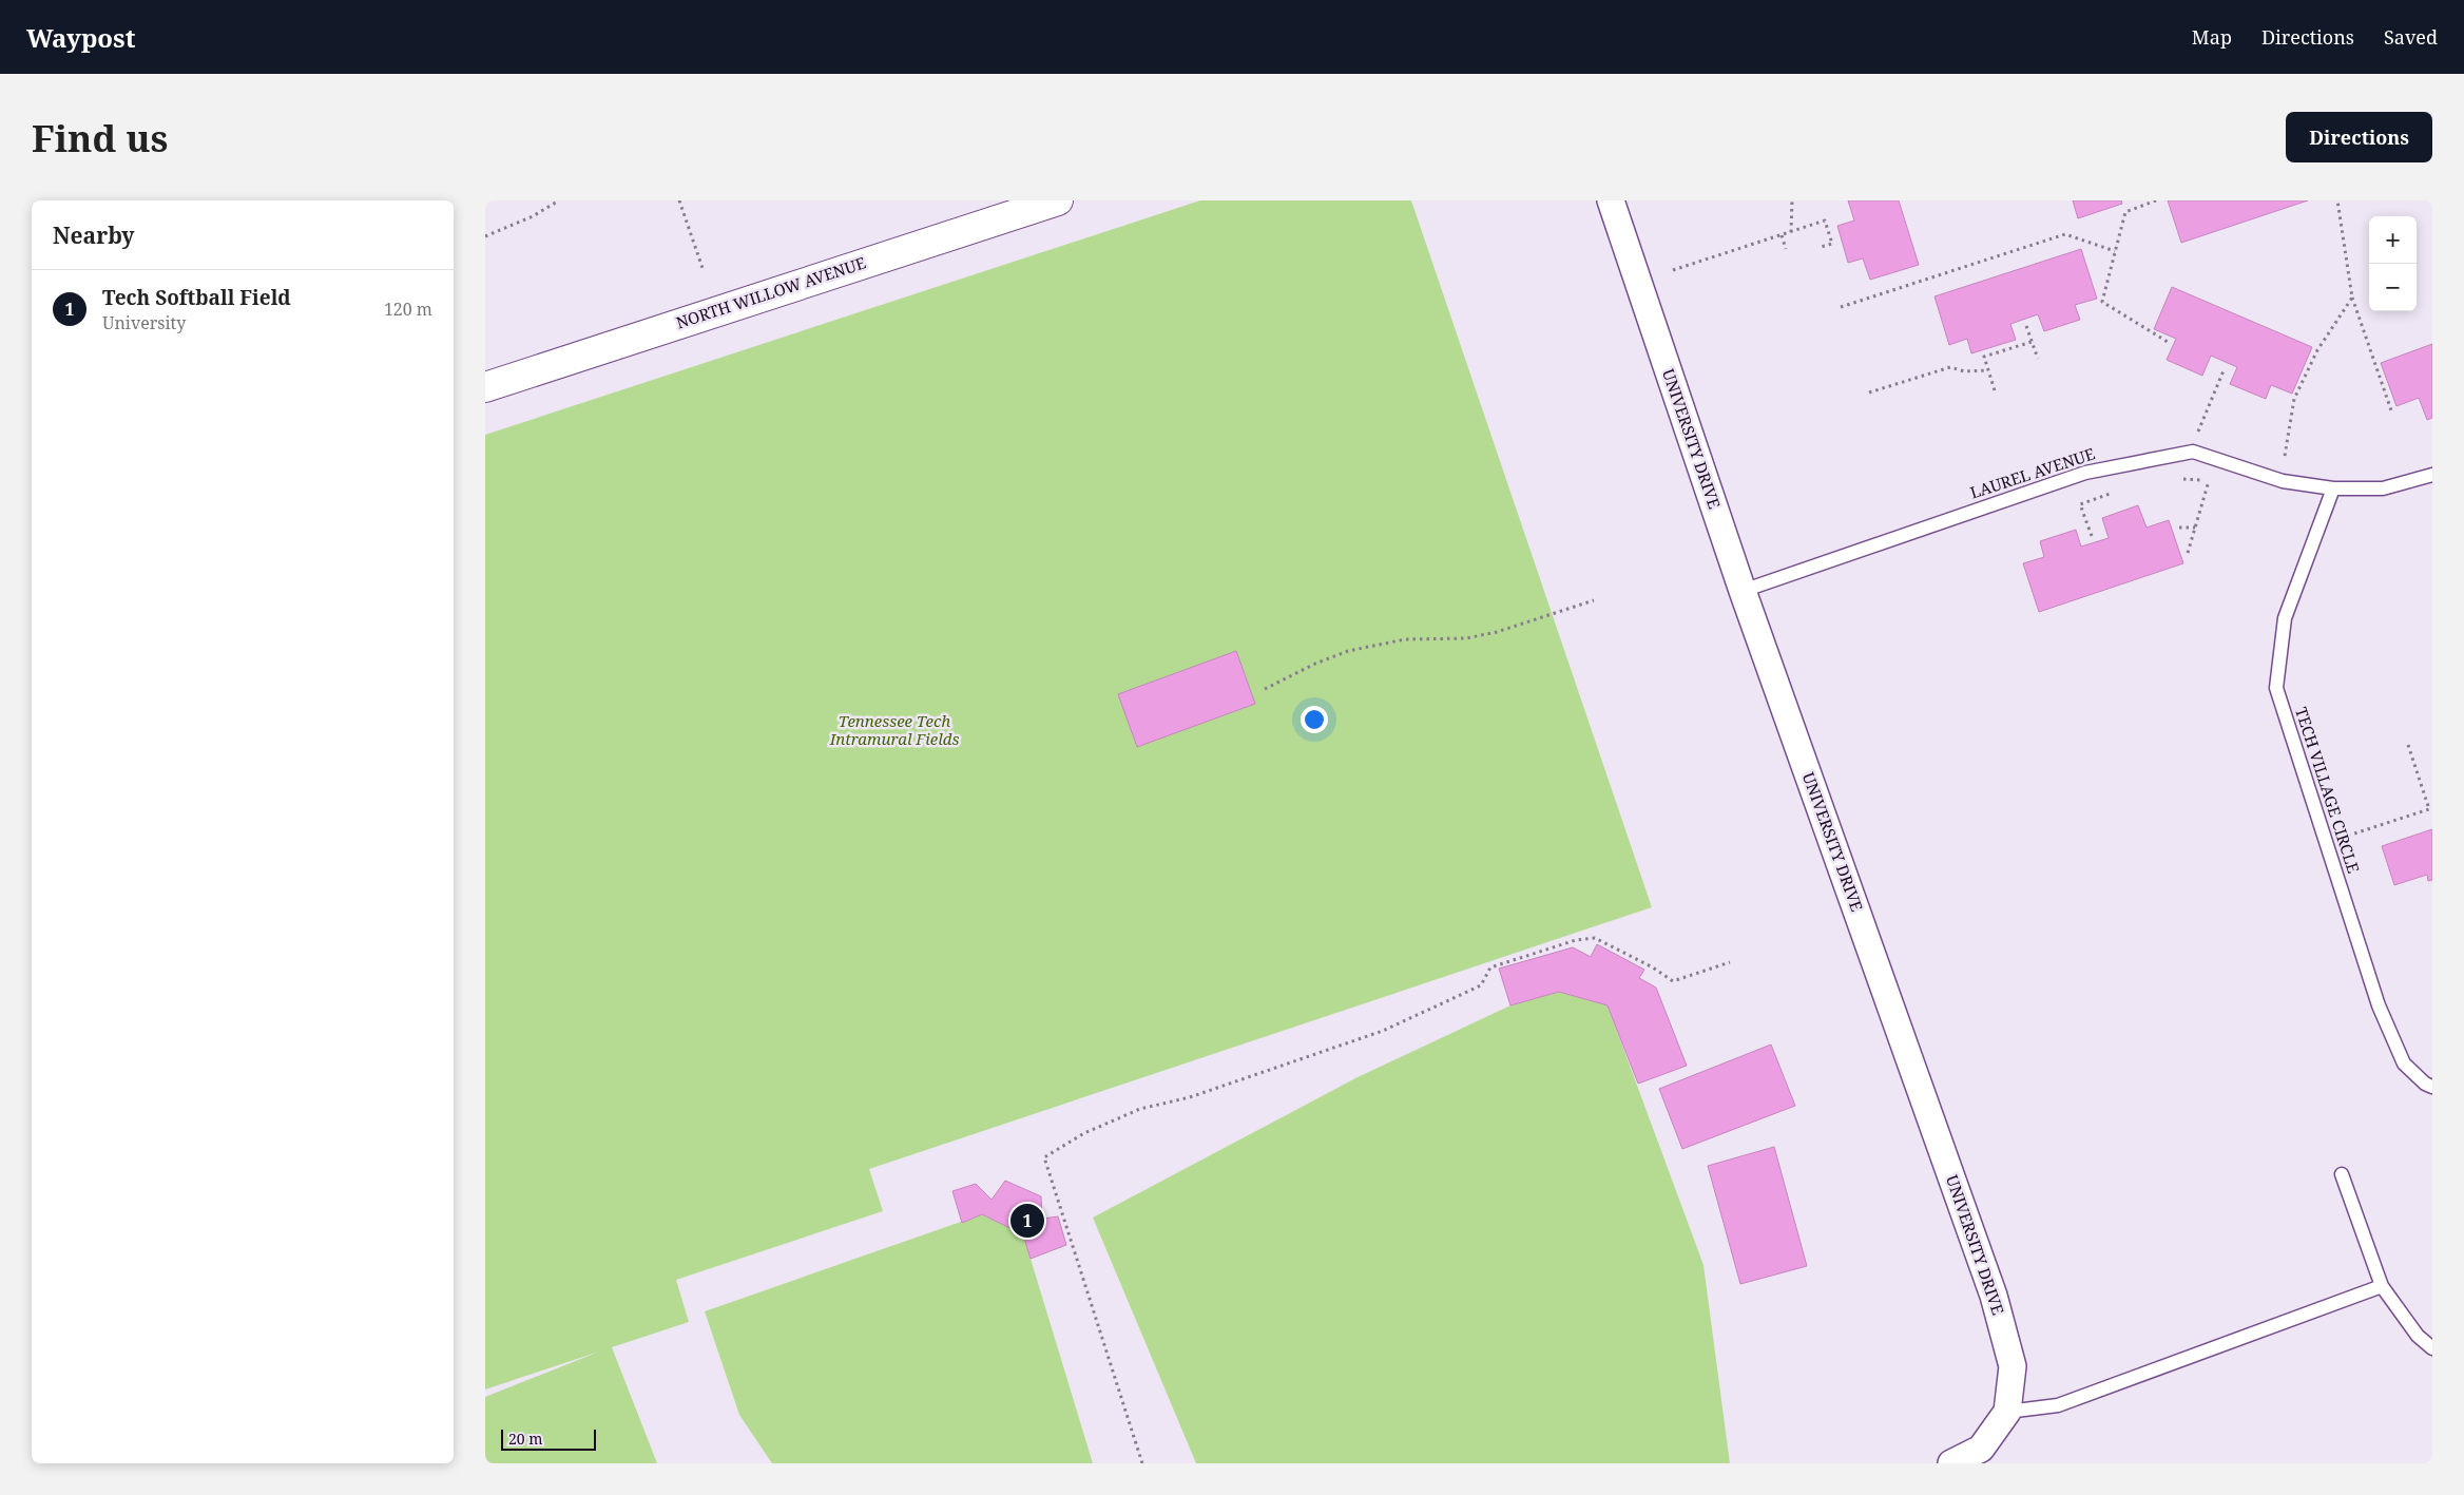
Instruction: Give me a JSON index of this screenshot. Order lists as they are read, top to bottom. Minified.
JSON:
{"streets":{"main road":["NORTH WILLOW AVENUE"],"street":["UNIVERSITY DRIVE"],"lane":["LAUREL AVENUE","TECH VILLAGE CIRCLE"]},"crossings":[["UNIVERSITY DRIVE","LAUREL AVENUE"],["LAUREL AVENUE","TECH VILLAGE CIRCLE"]],"parks":["Tennessee Tech Intramural Fields"],"scale_bar":"20 m","page":{"header":"Waypost","nav":["Map","Directions","Saved"],"buttons":"Directions","title":"Find us","heading":"Nearby","map_buttons":["+","−"],"list":[{"mark":"1","name":"Tech Softball Field","note":"University","value":"120 m"}],"pins":"1","scale":"20 m"}}
